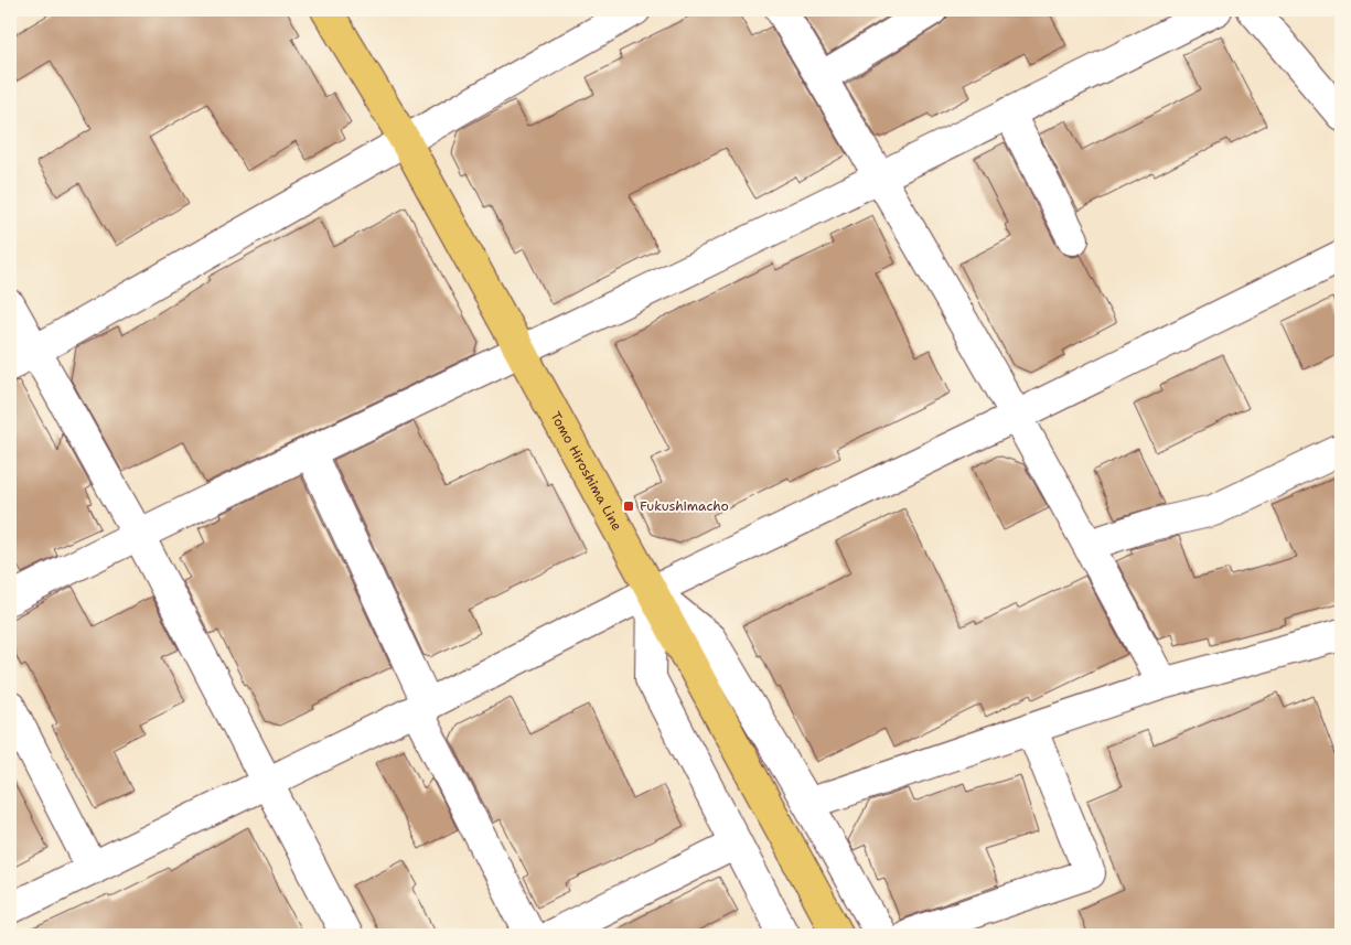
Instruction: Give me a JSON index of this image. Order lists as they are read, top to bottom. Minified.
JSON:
{"streets":{"main road":["Tomo Hiroshima Line"]},"places":{"transit":["Fukushimacho"]}}
